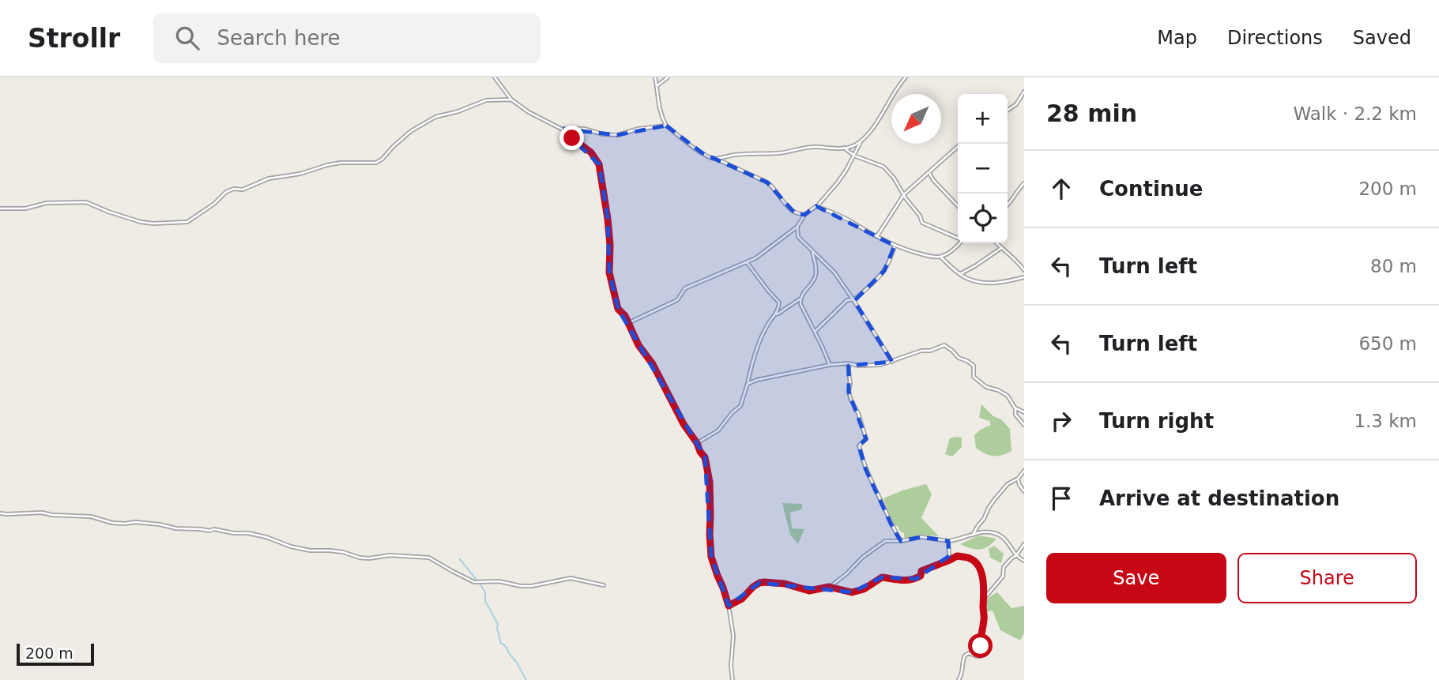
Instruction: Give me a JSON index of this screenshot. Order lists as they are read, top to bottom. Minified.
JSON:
{"scale_bar":"200 m","north":"bottom left","page":{"header":"Strollr","search":"Search here","nav":["Map","Directions","Saved"],"heading":["28 min","Walk · 2.2 km"],"map_buttons":["+","−"],"list":[["Continue","200 m"],["Turn left","80 m"],["Turn left","650 m"],["Turn right","1.3 km"],"Arrive at destination"],"buttons":["Save","Share"],"scale":"200 m"}}
